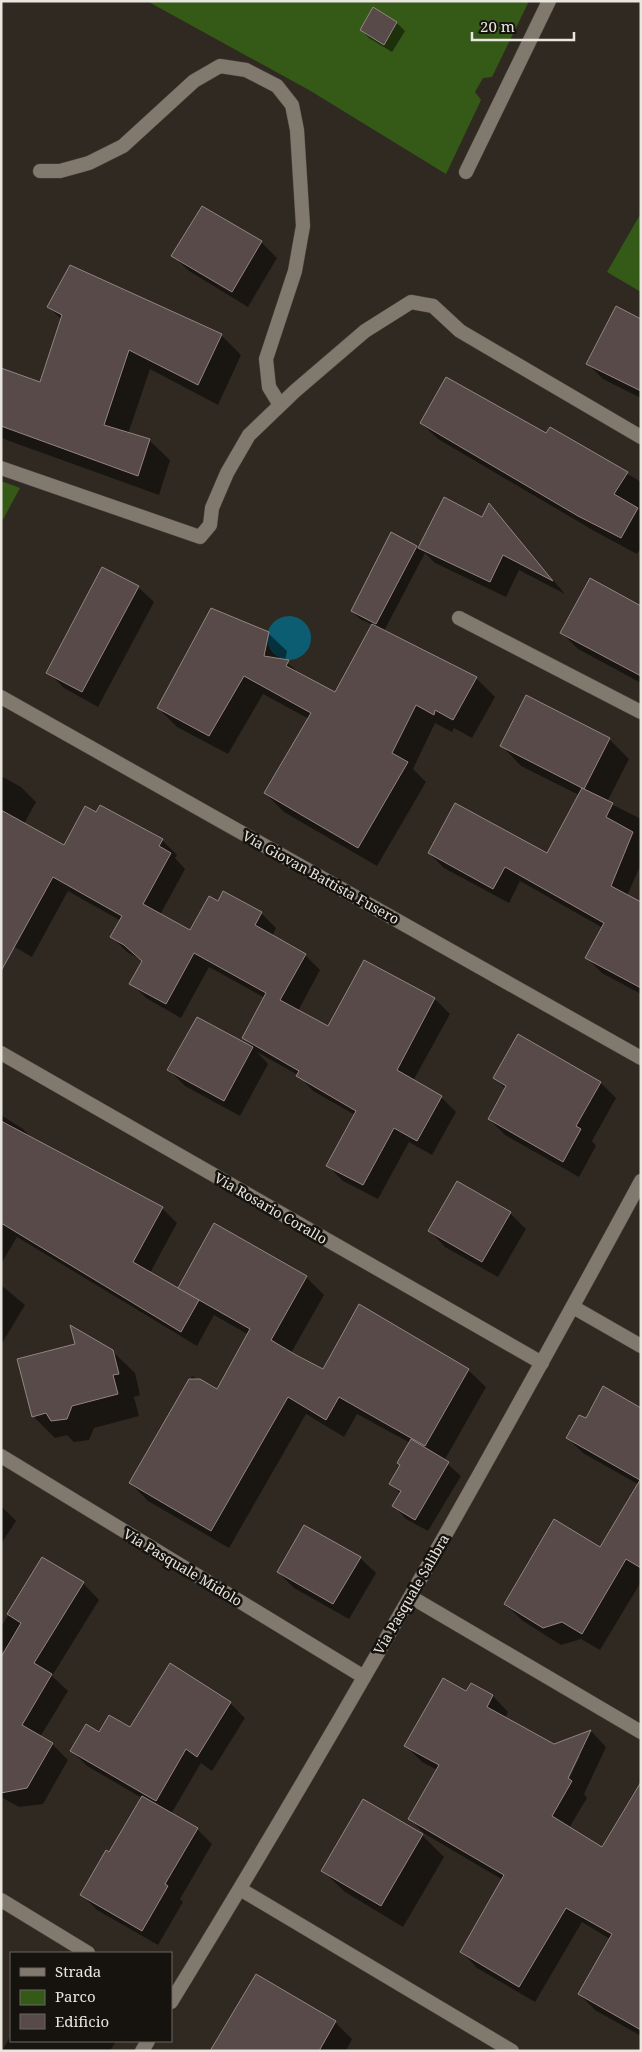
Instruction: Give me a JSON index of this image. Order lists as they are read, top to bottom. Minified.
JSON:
{"streets":{"street":["Via Giovan Battista Fusero","Via Rosario Corallo","Via Pasquale Midolo","Via Pasquale Salibra"]},"crossings":[["Via Rosario Corallo","Via Pasquale Salibra"],["Via Pasquale Midolo","Via Pasquale Salibra"]],"legend":["Strada","Parco","Edificio"],"scale_bar":"20 m"}
